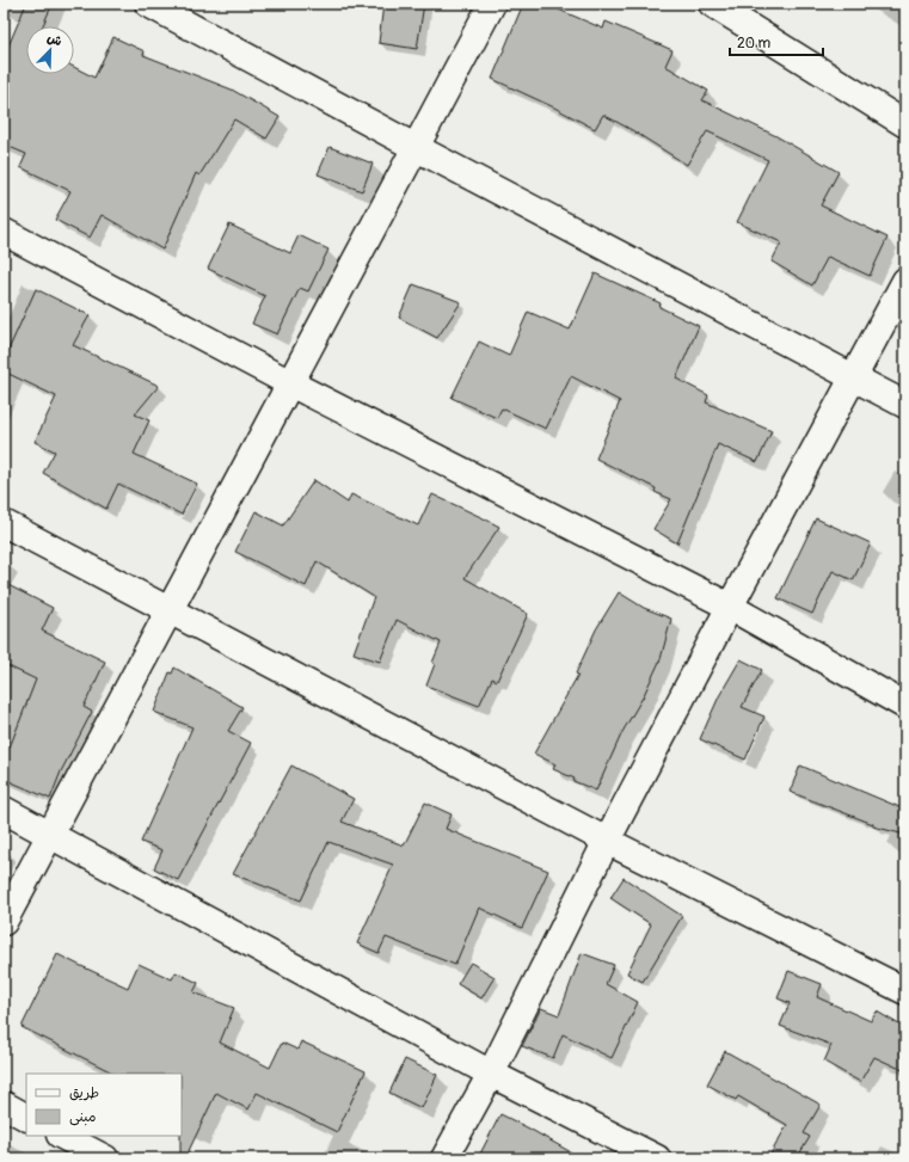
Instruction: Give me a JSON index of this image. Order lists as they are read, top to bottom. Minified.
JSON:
{"legend":["طريق","مبنى"],"scale_bar":"20 m","north":"top right"}
